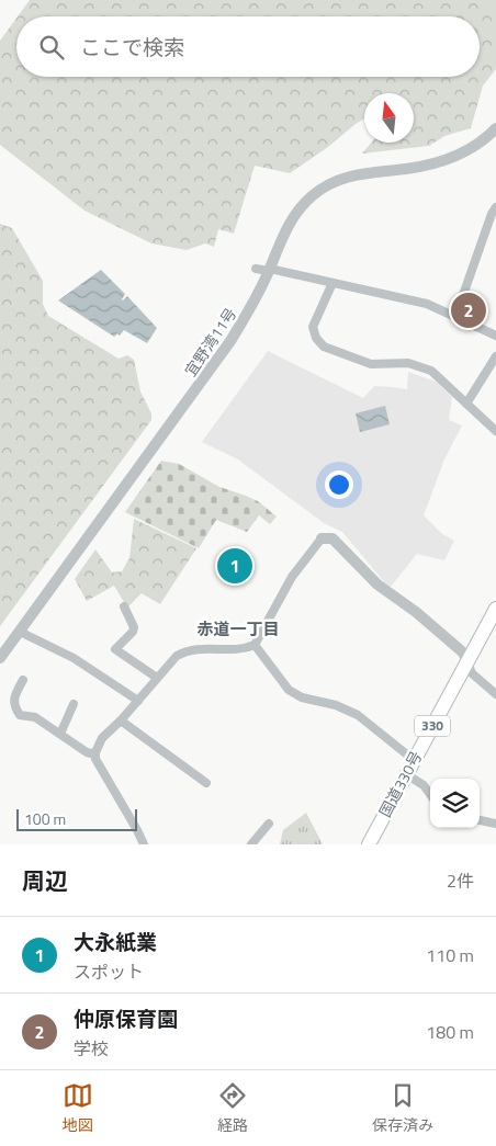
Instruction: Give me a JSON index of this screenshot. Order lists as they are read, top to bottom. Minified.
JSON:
{"streets":{"highway":["330","国道330号"],"street":["宜野湾11号"]},"districts":["赤道一丁目"],"scale_bar":"100 m","north":"top","page":{"search":"ここで検索","pins":["2","1"],"scale":"100 m","heading":["周辺","2件"],"list":[{"mark":"1","name":"大永紙業","note":"スポット","value":"110 m"},{"mark":"2","name":"仲原保育園","note":"学校","value":"180 m"}],"nav":["地図","経路","保存済み"]}}
